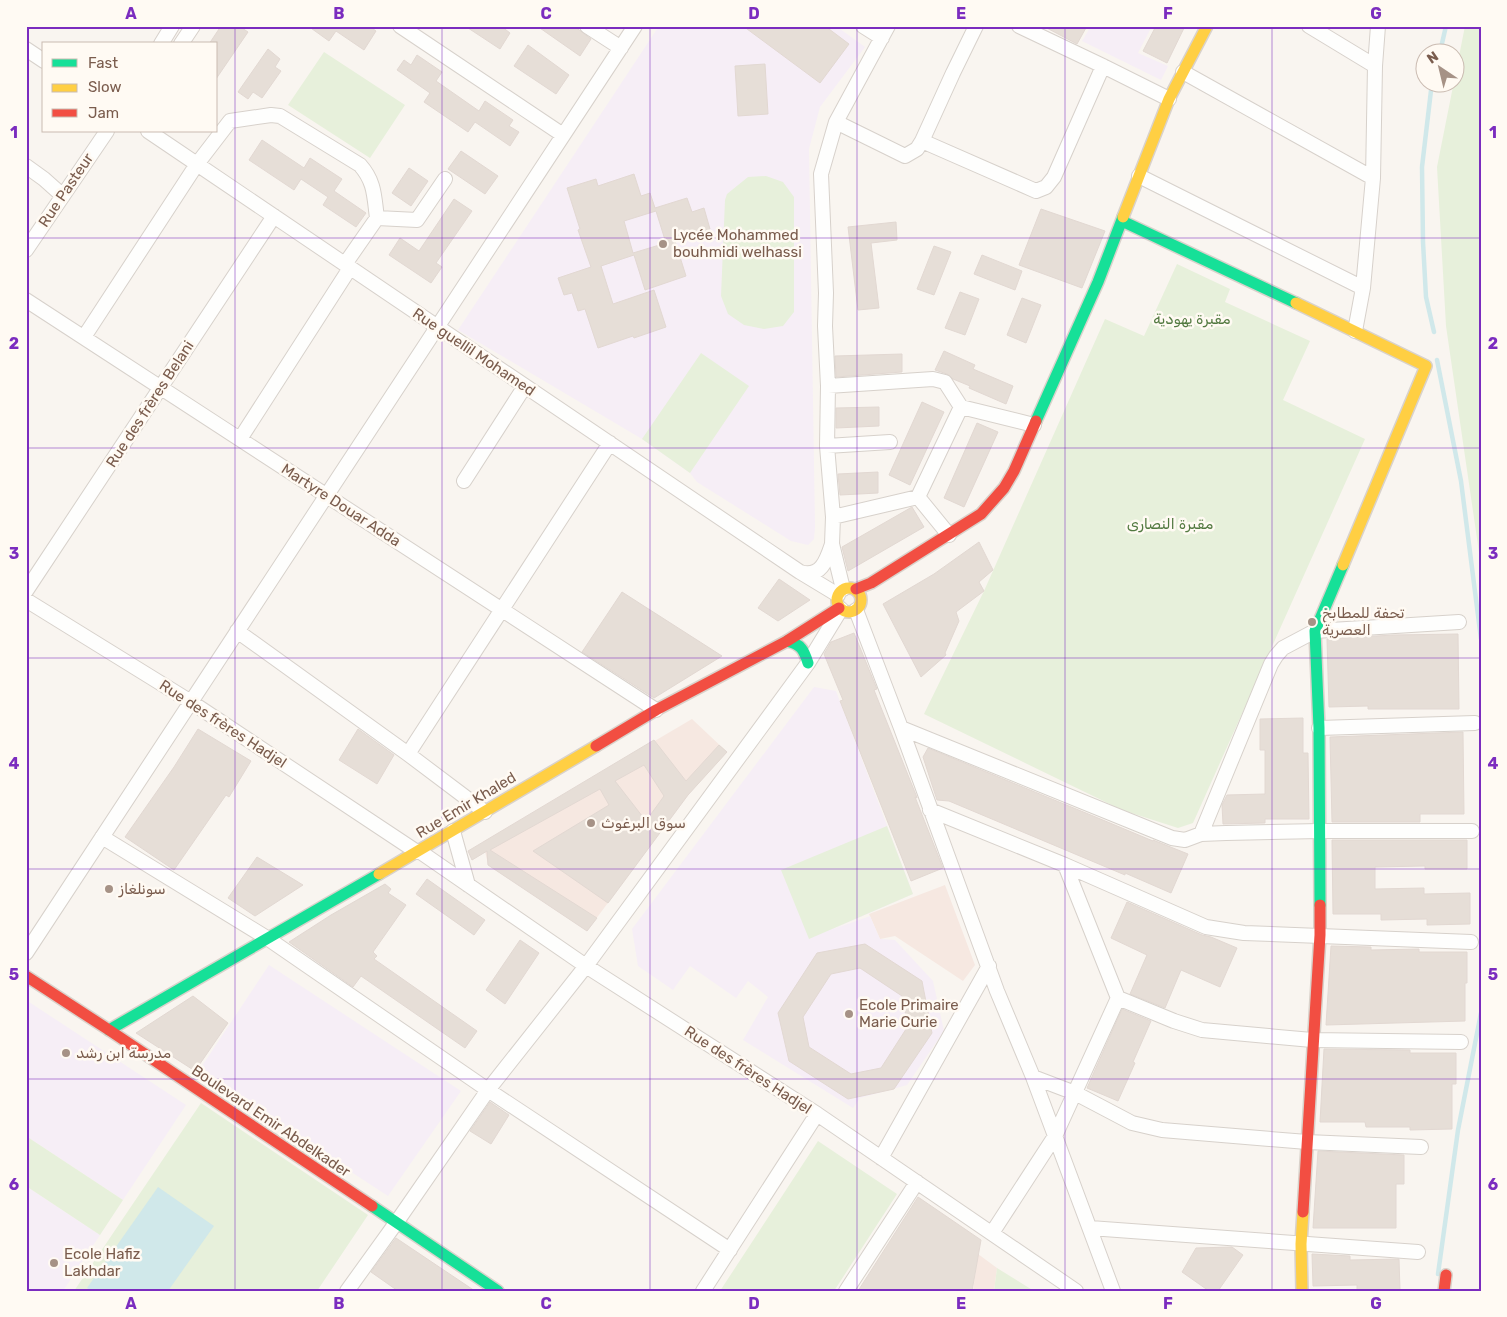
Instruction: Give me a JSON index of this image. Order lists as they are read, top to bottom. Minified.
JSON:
{"streets":{"street":["Rue Pasteur","Rue guellil Mohamed","Rue des frères Belani","Martyre Douar Adda","Rue des frères Hadjel","Rue Emir Khaled","Boulevard Emir Abdelkader"]},"crossings":[["Rue guellil Mohamed","Rue des frères Belani"],["Rue guellil Mohamed","Rue Emir Khaled"],["Rue des frères Belani","Martyre Douar Adda"],["Martyre Douar Adda","Rue Emir Khaled"],["Rue des frères Hadjel","Rue Emir Khaled"],["Rue Emir Khaled","Boulevard Emir Abdelkader"]],"parks":["مقبرة يهودية","مقبرة النصارى"],"places":["Lycée Mohammed bouhmidi welhassi","تحفة للمطابخ العصرية","سوق البرغوث","سونلغاز","Ecole Primaire Marie Curie","مدرسة ابن رشد","Ecole Hafiz Lakhdar"],"legend":["Fast","Slow","Jam"],"north":"top left","grid":{"columns":["A","B","C","D","E","F","G"],"rows":["1","2","3","4","5","6"]}}
